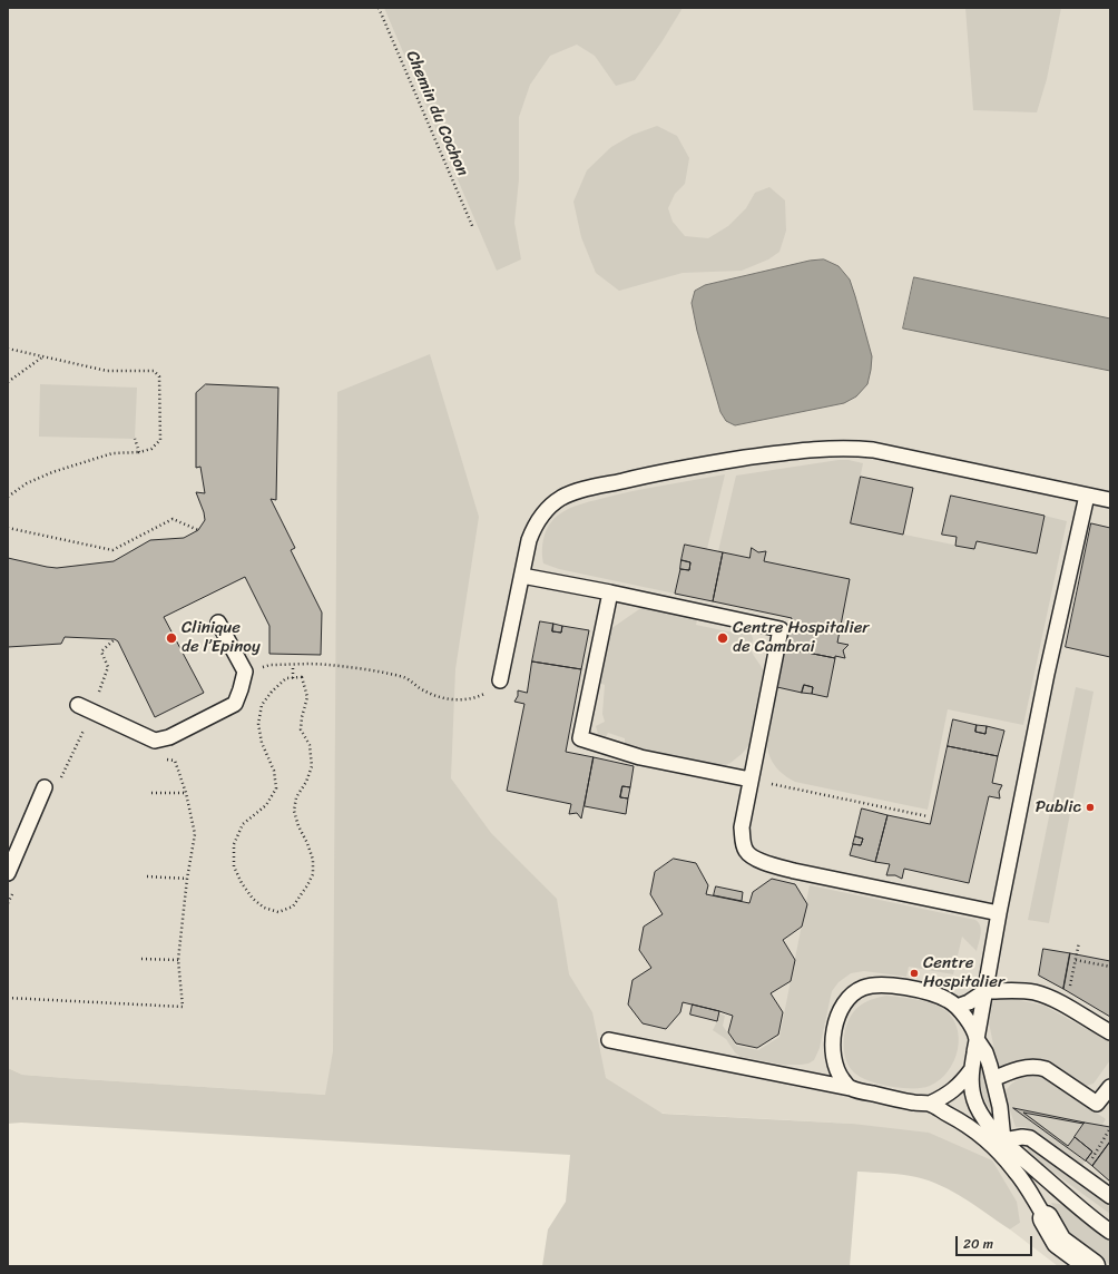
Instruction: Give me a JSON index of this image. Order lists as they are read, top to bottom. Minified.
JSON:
{"streets":{"path":["Chemin du Cochon"]},"places":["Clinique de l’Epinoy","Centre Hospitalier de Cambrai","Public","Centre Hospitalier"],"scale_bar":"20 m"}
